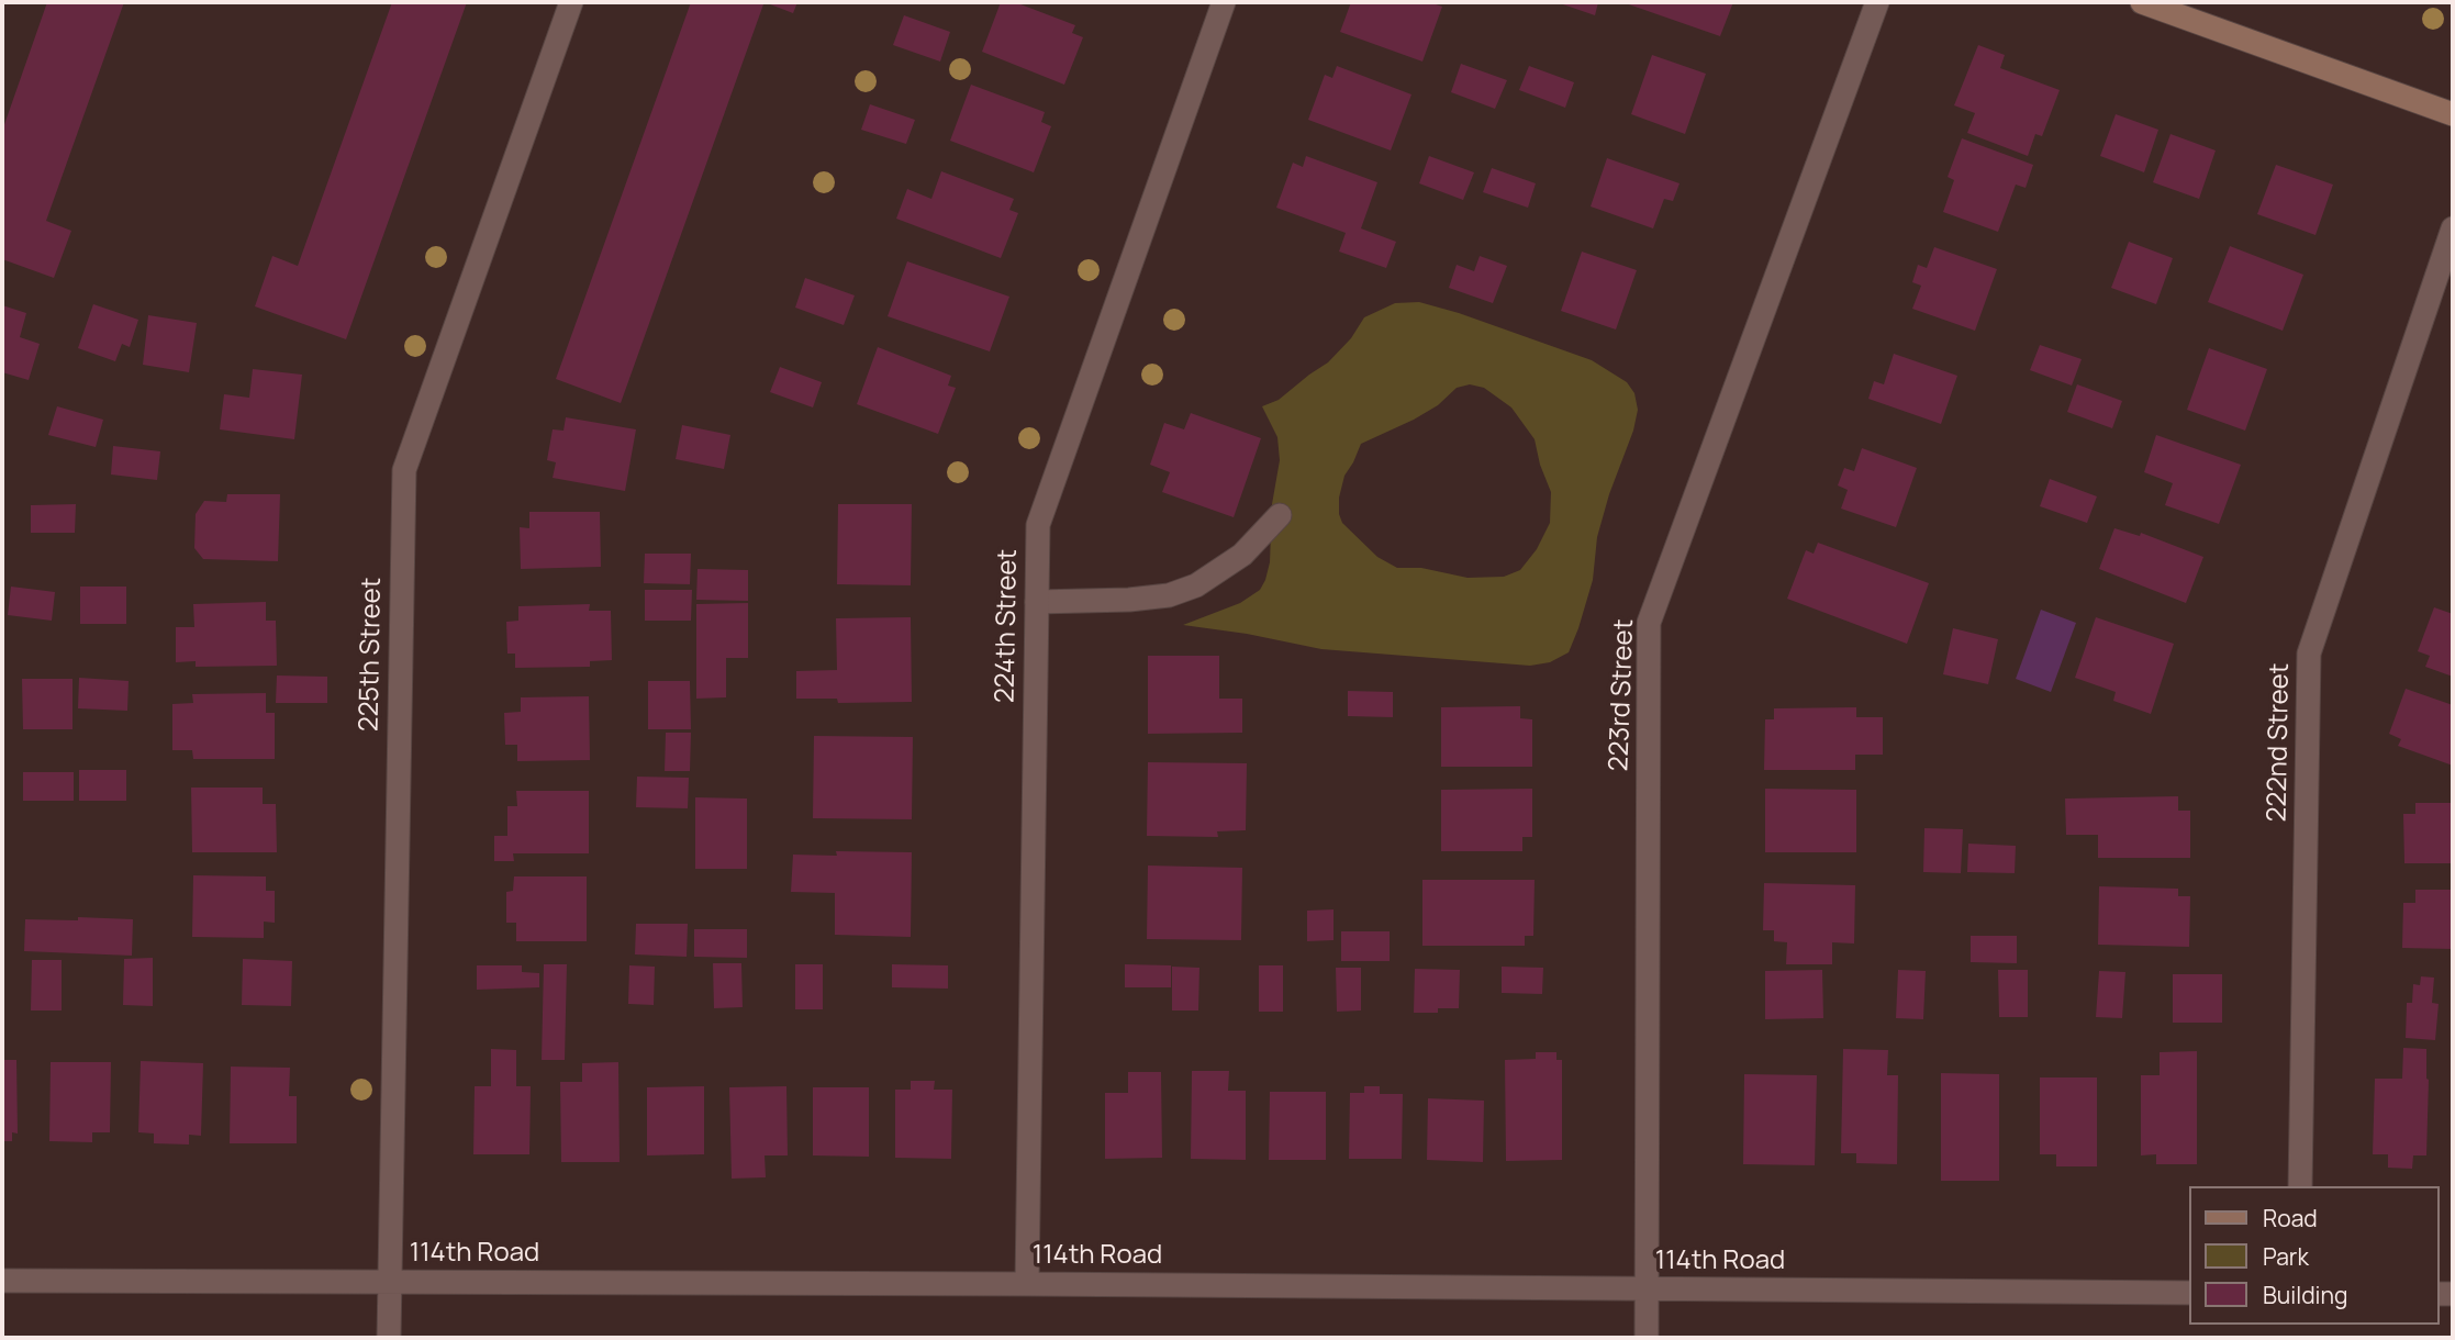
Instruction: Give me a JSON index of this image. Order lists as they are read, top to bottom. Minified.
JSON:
{"streets":{"street":["224th Street","225th Street","223rd Street","222nd Street","114th Road"]},"crossings":[["224th Street","114th Road"],["225th Street","114th Road"],["223rd Street","114th Road"]],"legend":["Road","Park","Building"]}
